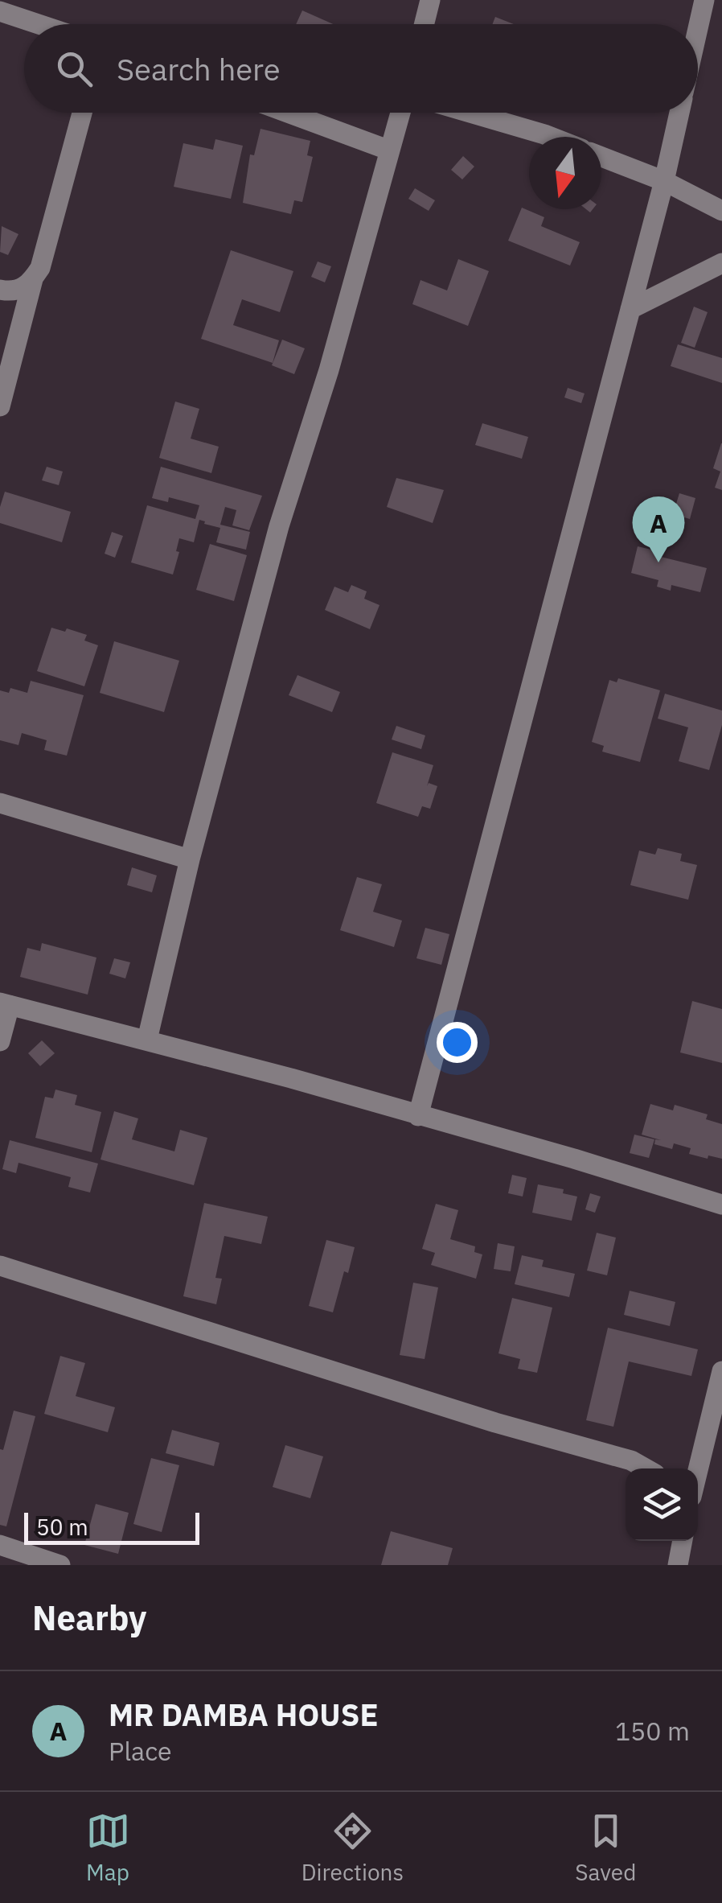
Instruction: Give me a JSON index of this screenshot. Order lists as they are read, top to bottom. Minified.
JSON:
{"scale_bar":"50 m","north":"bottom","page":{"search":"Search here","pins":"A","scale":"50 m","heading":"Nearby","list":[{"mark":"A","name":"MR DAMBA HOUSE","note":"Place","value":"150 m"}],"nav":["Map","Directions","Saved"]}}
